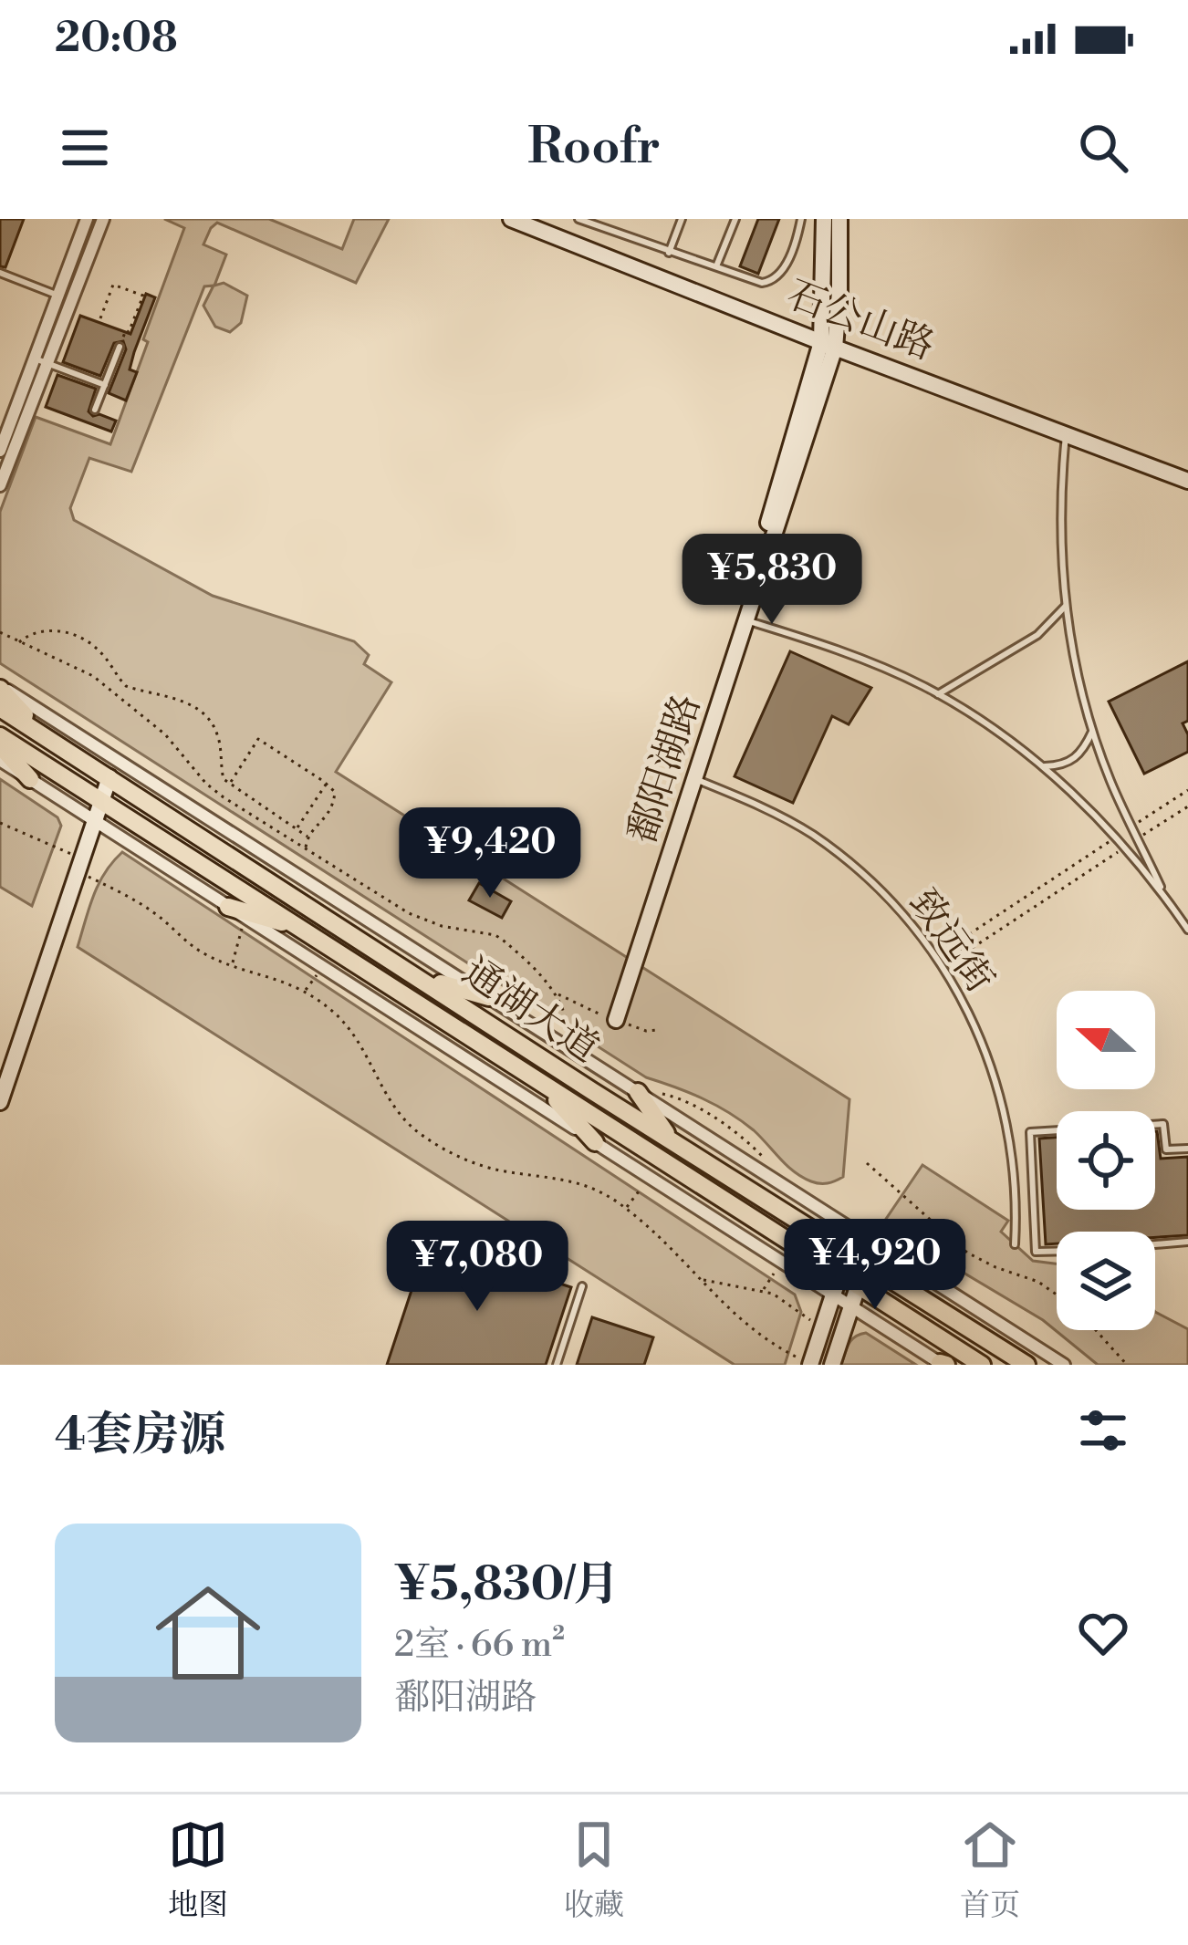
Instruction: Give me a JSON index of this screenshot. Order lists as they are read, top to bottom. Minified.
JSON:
{"streets":{"main road":["通湖大道"],"street":["石公山路","鄱阳湖路"],"lane":["致远街"]},"crossings":[["石公山路","鄱阳湖路"],["鄱阳湖路","致远街"]],"north":"left","page":{"status":"20:08","header":"Roofr","price":["¥5,830","¥9,420","¥4,920","¥7,080"],"heading":"4套房源","list":[{"name":"¥5,830/月","note":"2室 · 66 m² · 鄱阳湖路"}],"tabs":["地图","收藏","首页"]}}
